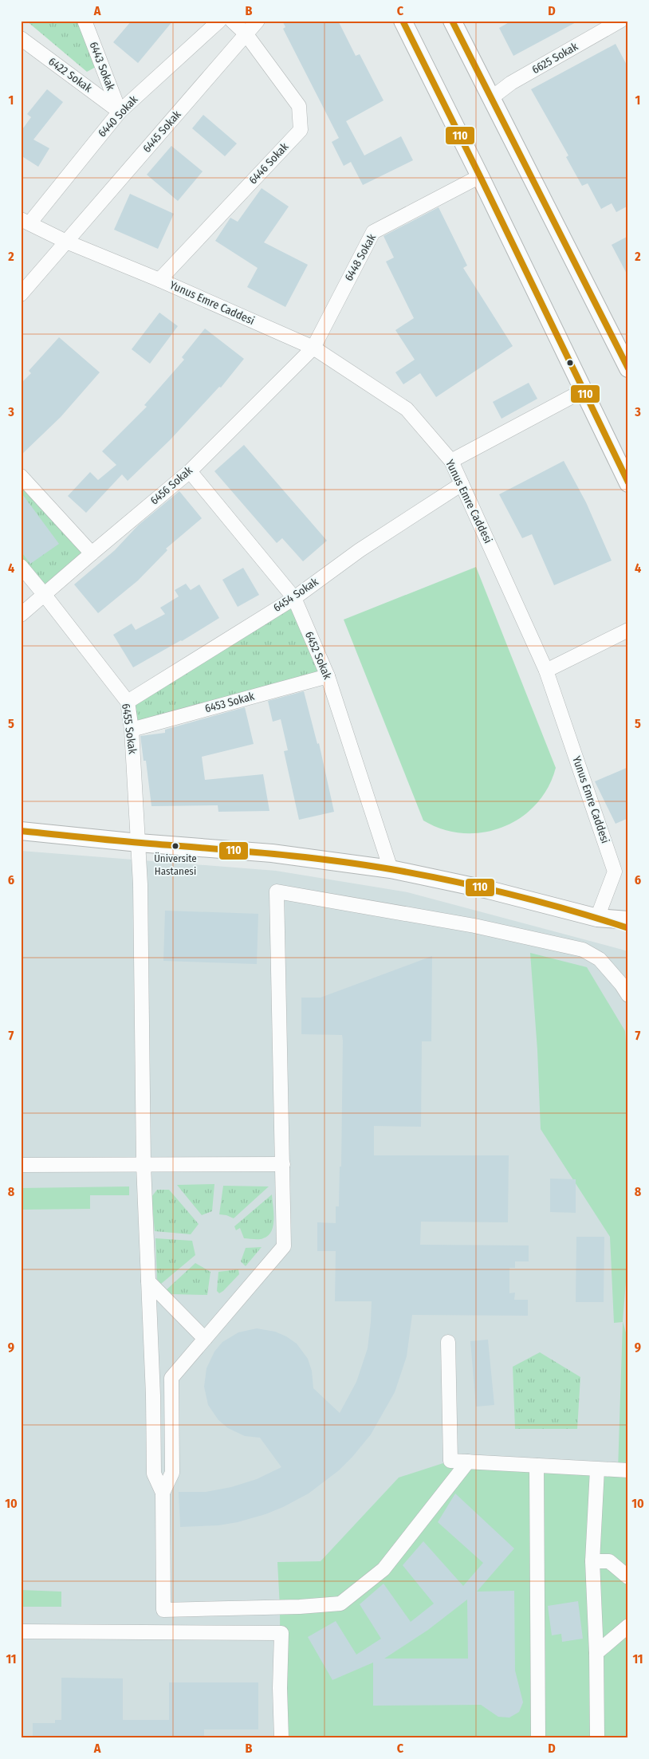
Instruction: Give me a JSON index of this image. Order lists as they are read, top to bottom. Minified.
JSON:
{"streets":{"street":["6625 Sokak","6443 Sokak","6422 Sokak","6440 Sokak","6445 Sokak","6446 Sokak","6448 Sokak","Yunus Emre Caddesi","6456 Sokak","6454 Sokak","6452 Sokak","6453 Sokak","6455 Sokak"]},"crossings":[["6443 Sokak","6422 Sokak"],["6443 Sokak","6440 Sokak"],["6422 Sokak","6440 Sokak"],["6440 Sokak","Yunus Emre Caddesi"],["6445 Sokak","6446 Sokak"],["6445 Sokak","Yunus Emre Caddesi"],["6446 Sokak","Yunus Emre Caddesi"],["6448 Sokak","Yunus Emre Caddesi"],["6448 Sokak","6456 Sokak"],["Yunus Emre Caddesi","6456 Sokak"],["Yunus Emre Caddesi","6454 Sokak"],["6456 Sokak","6452 Sokak"],["6456 Sokak","6455 Sokak"],["6454 Sokak","6452 Sokak"],["6454 Sokak","6455 Sokak"],["6452 Sokak","6453 Sokak"],["6453 Sokak","6455 Sokak"]],"places":["Üniversite Hastanesi"],"lines":["transit line 110"],"grid":{"columns":["A","B","C","D"],"rows":["1","2","3","4","5","6","7","8","9","10","11"]}}
